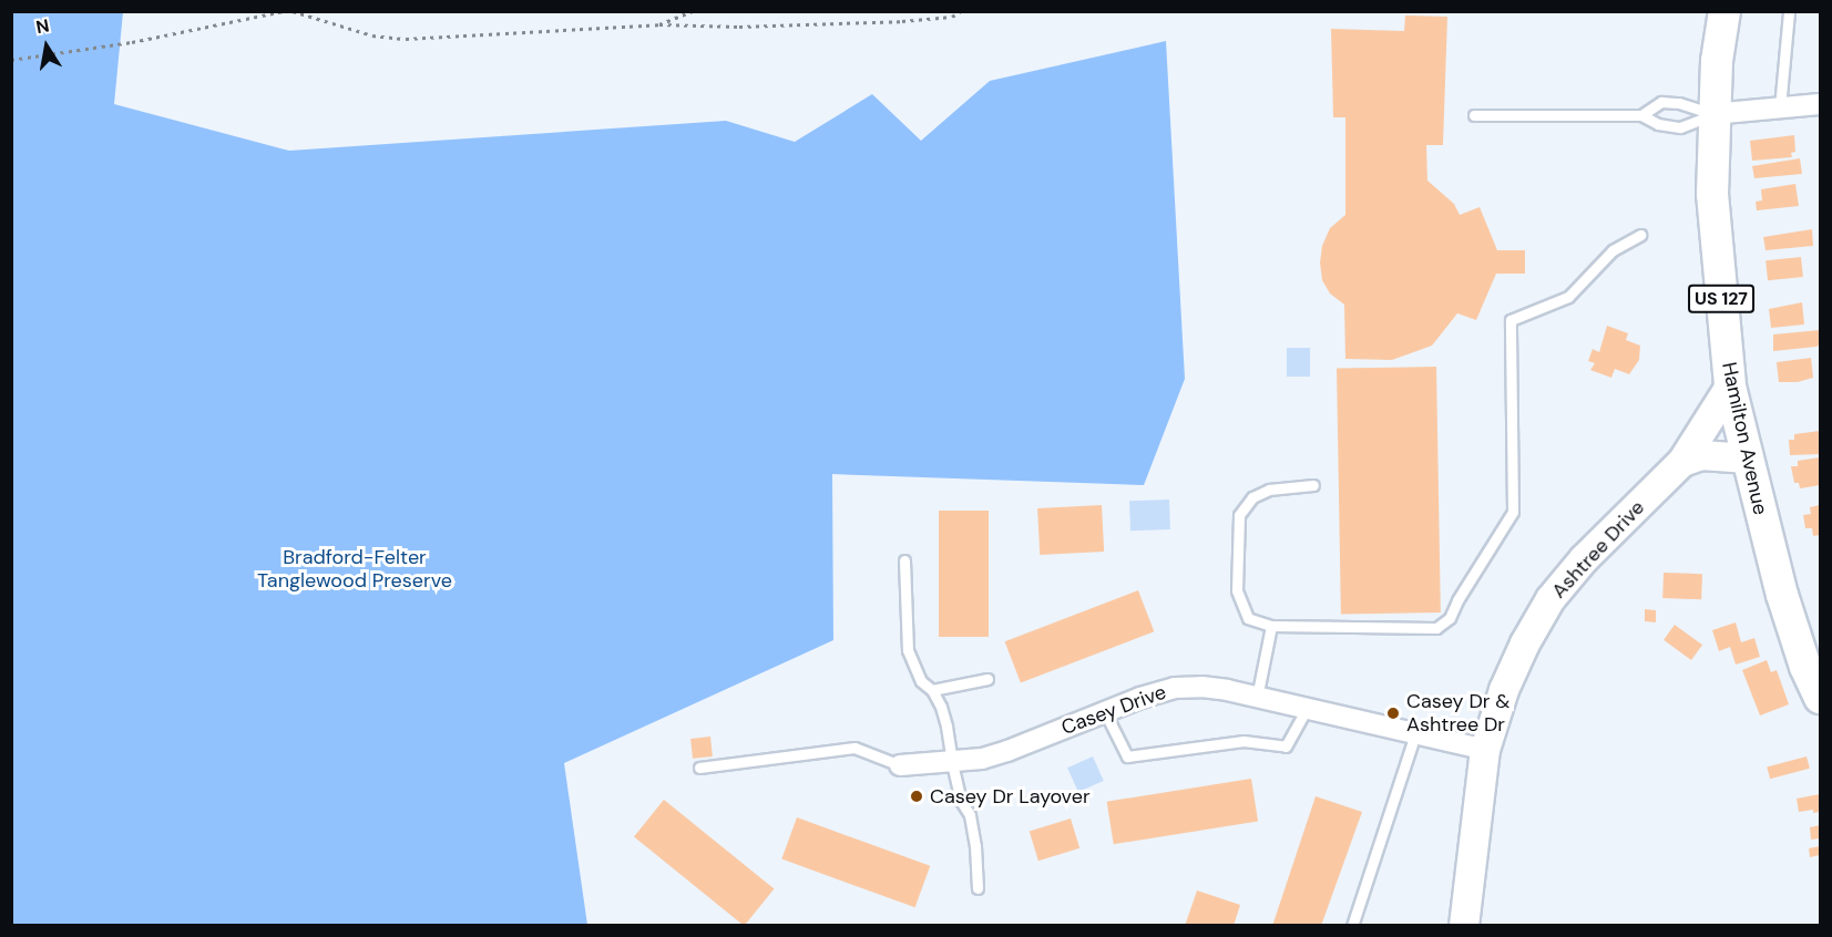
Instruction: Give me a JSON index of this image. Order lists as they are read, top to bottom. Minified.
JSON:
{"streets":{"main road":["US 127","Hamilton Avenue"],"street":["Ashtree Drive","Casey Drive"]},"crossings":[["Hamilton Avenue","Ashtree Drive"],["Ashtree Drive","Casey Drive"]],"parks":["Bradford-Felter Tanglewood Preserve"],"places":["Casey Dr & Ashtree Dr","Casey Dr Layover"],"north":"top"}
